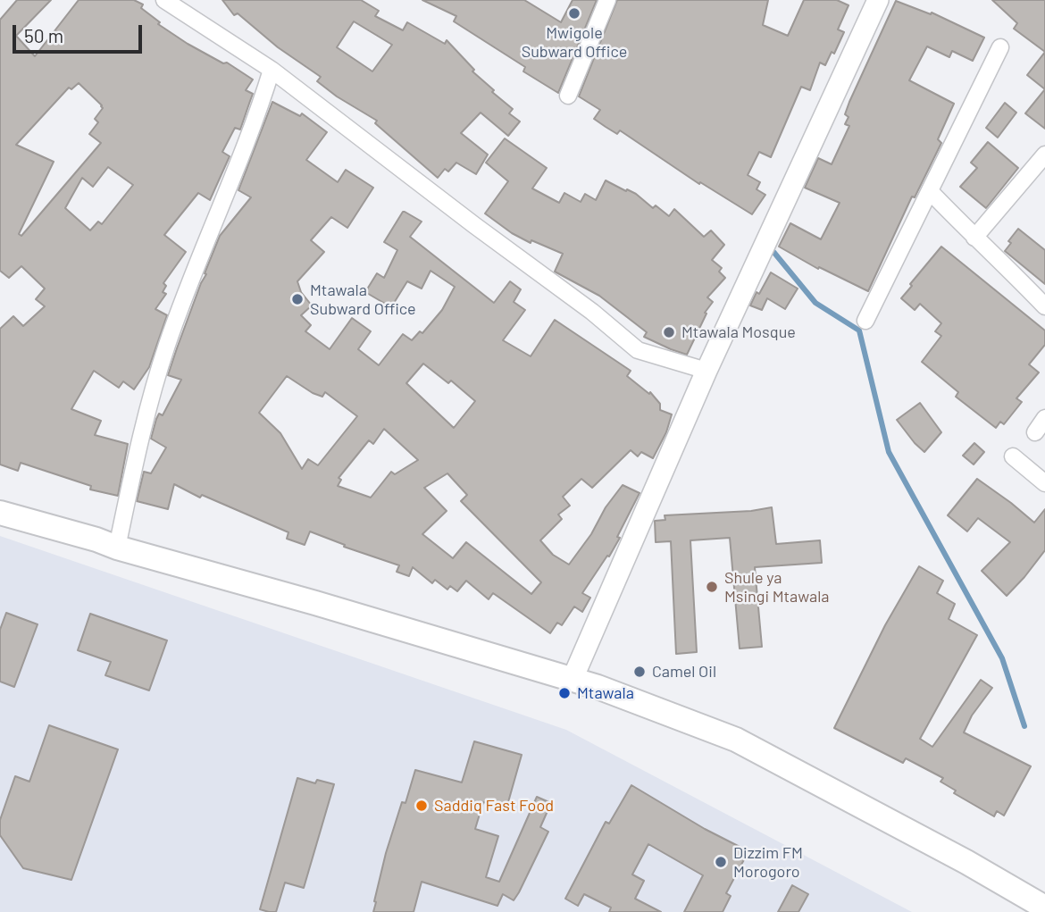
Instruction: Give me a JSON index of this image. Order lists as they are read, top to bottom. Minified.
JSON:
{"places":["Mwigole Subward Office","Mtawala Subward Office","Mtawala Mosque","Shule ya Msingi Mtawala","Camel Oil","Mtawala","Saddiq Fast Food","Dizzim FM Morogoro"],"scale_bar":"50 m"}
